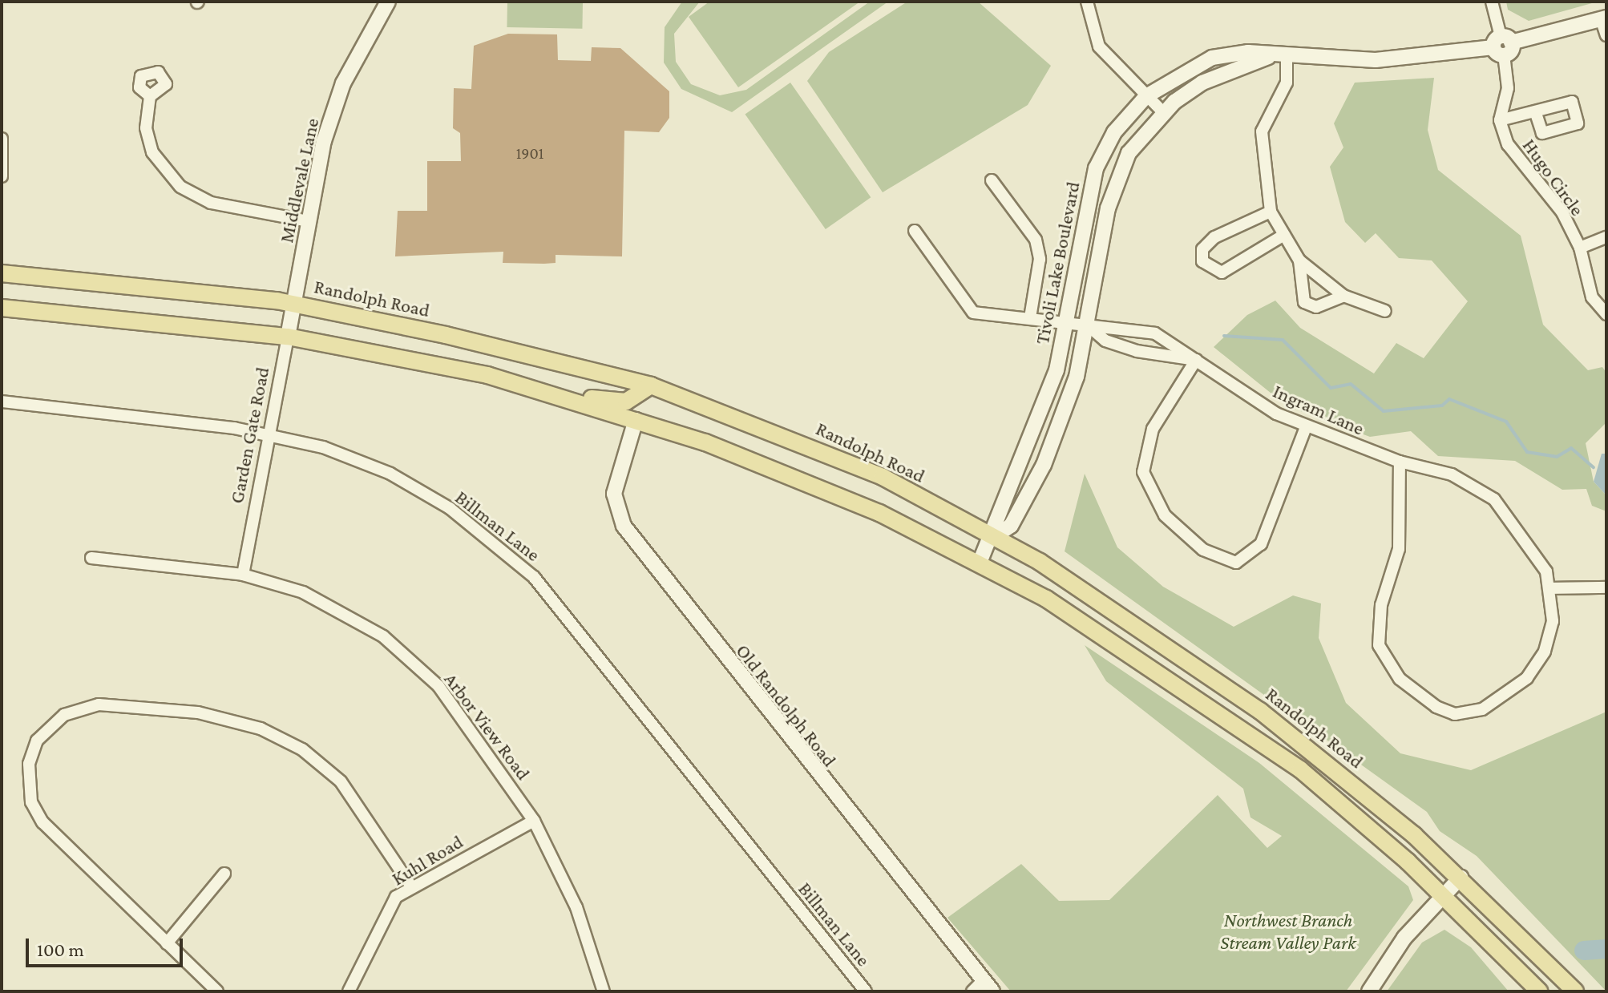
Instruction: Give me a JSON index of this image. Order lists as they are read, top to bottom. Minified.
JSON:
{"streets":{"main road":["Randolph Road"],"street":["Hugo Circle","Middlevale Lane","Tivoli Lake Boulevard","Ingram Lane","Garden Gate Road","Billman Lane","Old Randolph Road","Arbor View Road","Kuhl Road"]},"crossings":[["Middlevale Lane","Randolph Road"],["Middlevale Lane","Garden Gate Road"],["Tivoli Lake Boulevard","Randolph Road"],["Tivoli Lake Boulevard","Ingram Lane"],["Randolph Road","Garden Gate Road"],["Garden Gate Road","Billman Lane"],["Garden Gate Road","Arbor View Road"],["Arbor View Road","Kuhl Road"]],"parks":["Northwest Branch Stream Valley Park"],"house_numbers":["1901"],"scale_bar":"100 m"}
